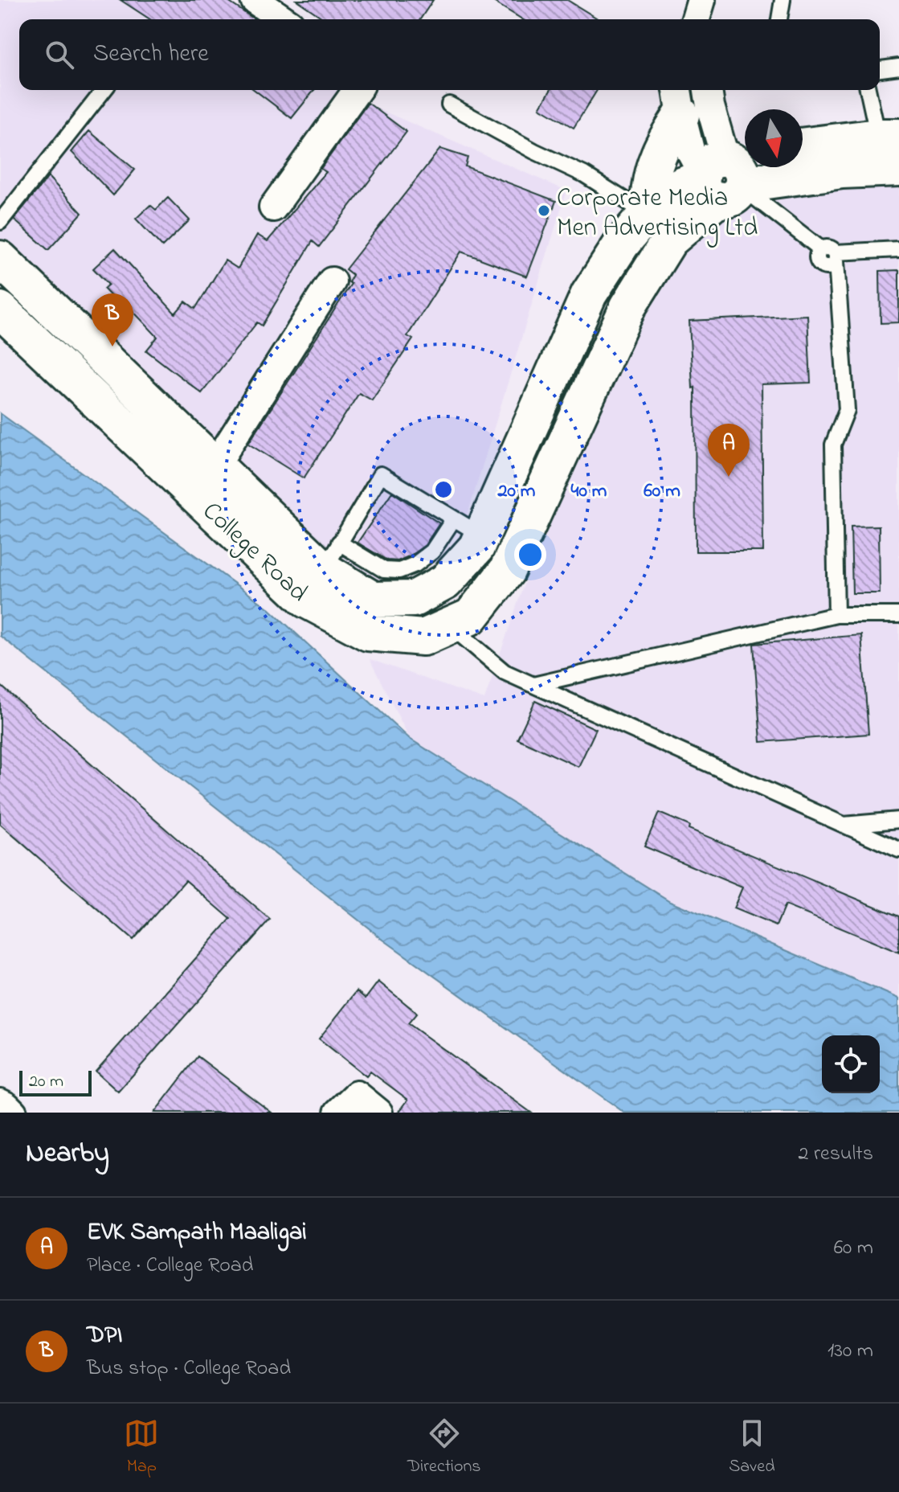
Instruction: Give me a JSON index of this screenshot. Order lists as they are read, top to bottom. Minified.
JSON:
{"streets":{"main road":["College Road"]},"places":["Corporate Media Men Advertising Ltd"],"scale_bar":"20 m","north":"bottom","page":{"search":"Search here","pins":["B","A"],"scale":"20 m","heading":["Nearby","2 results"],"list":[{"mark":"A","name":"EVK Sampath Maaligai","note":"Place · College Road","value":"60 m"},{"mark":"B","name":"DPI","note":"Bus stop · College Road","value":"130 m"}],"nav":["Map","Directions","Saved"]},"rings":["20 m","40 m","60 m"]}
